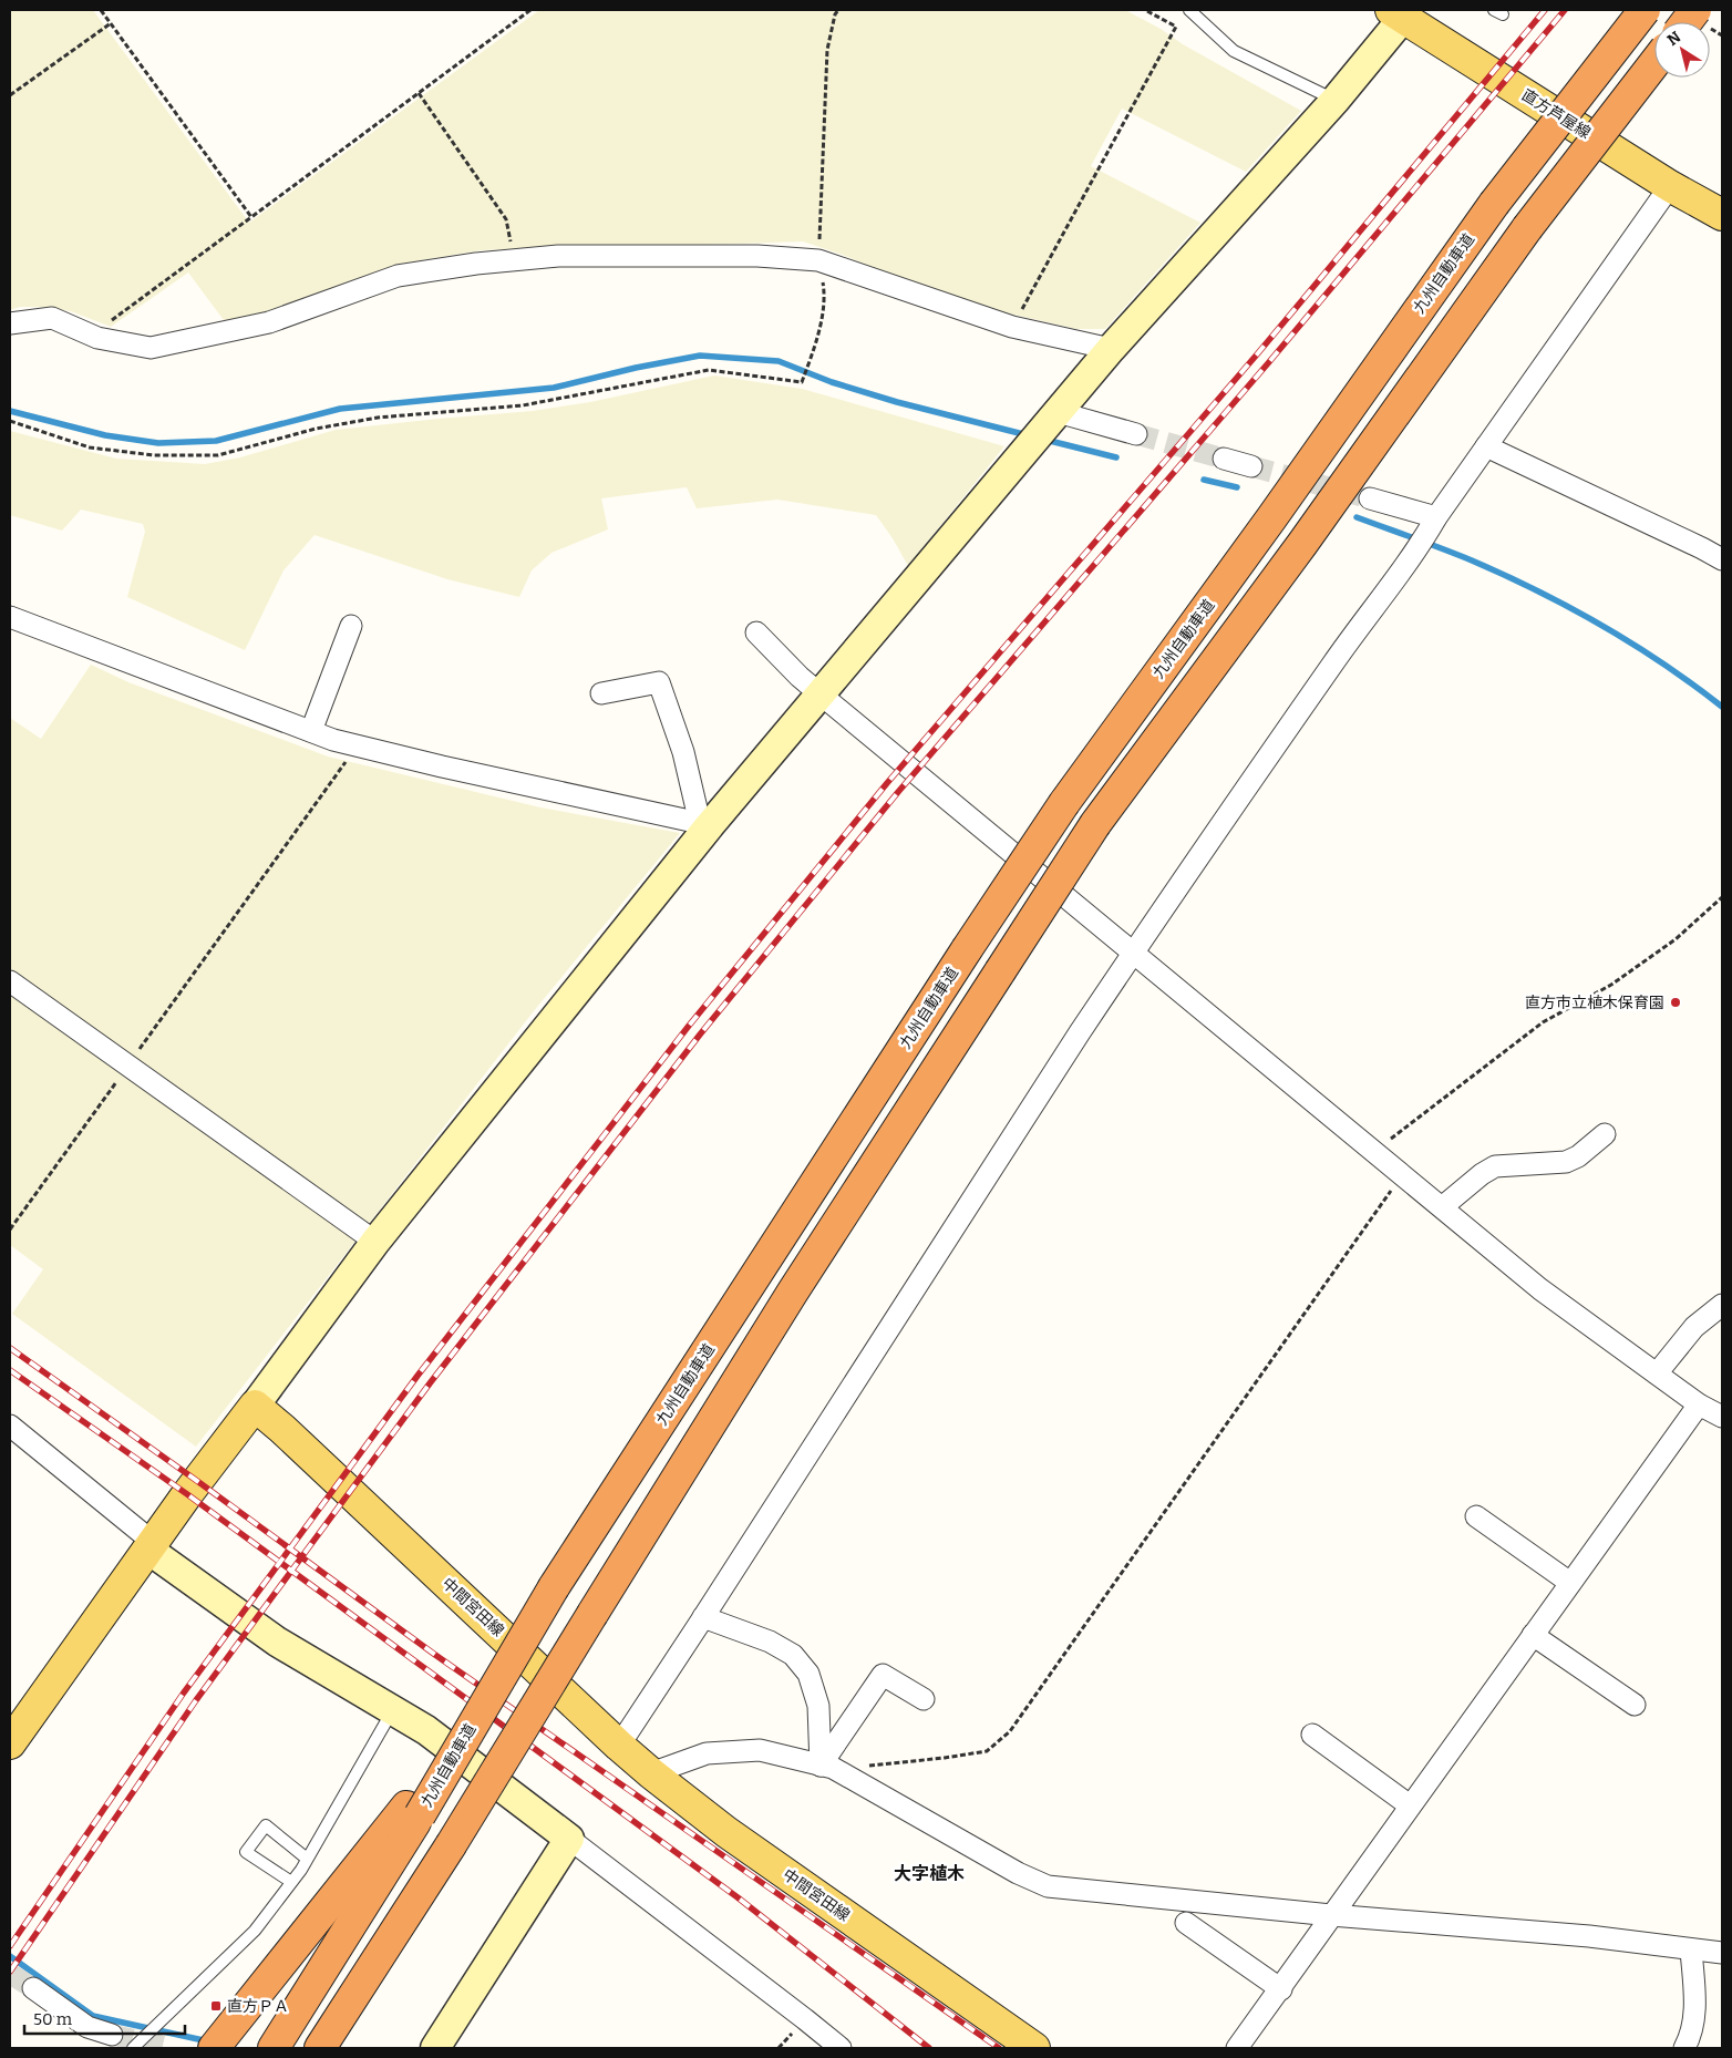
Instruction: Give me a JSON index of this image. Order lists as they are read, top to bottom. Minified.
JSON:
{"streets":{"highway":["九州自動車道"],"main road":["直方芦屋線","中間宮田線"]},"districts":["大字植木"],"places":{"other":["直方市立植木保育園"],"transit":["直方ＰＡ"]},"scale_bar":"50 m","north":"top left"}
